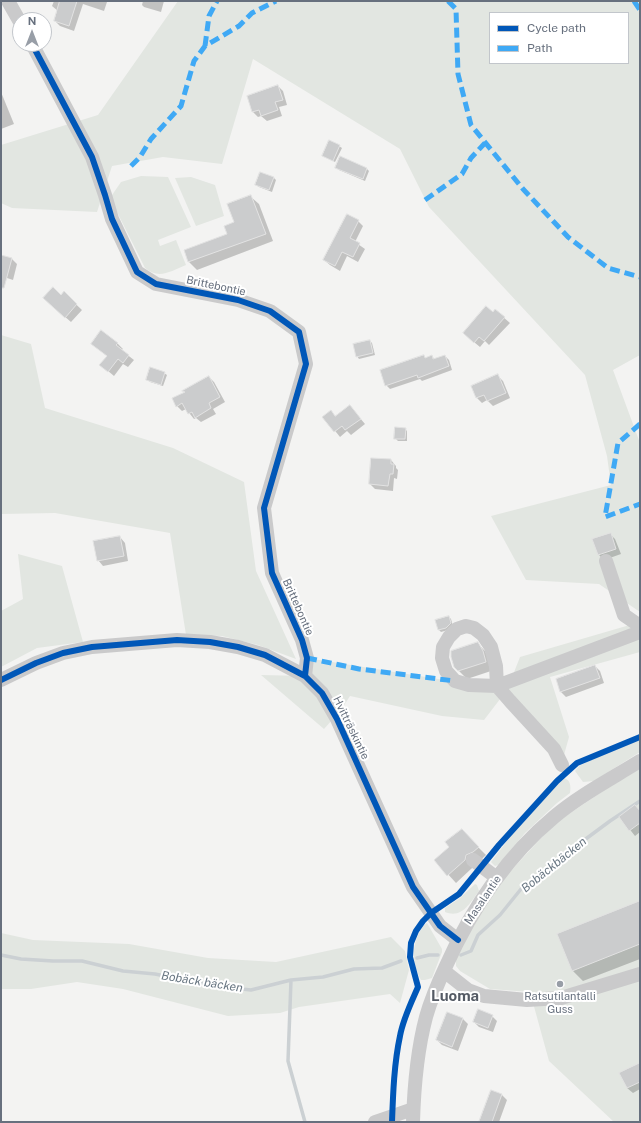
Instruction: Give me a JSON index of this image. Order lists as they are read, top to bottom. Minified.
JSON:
{"streets":{"street":["Brittebontie","Hvitträskintie","Masalantie"]},"crossings":[["Brittebontie","Hvitträskintie"],["Hvitträskintie","Masalantie"]],"districts":["Luoma"],"water":["Bobäckbäcken","Bobäck bäcken"],"places":["Ratsutilantalli Guss"],"legend":["Cycle path","Path"],"north":"top"}
